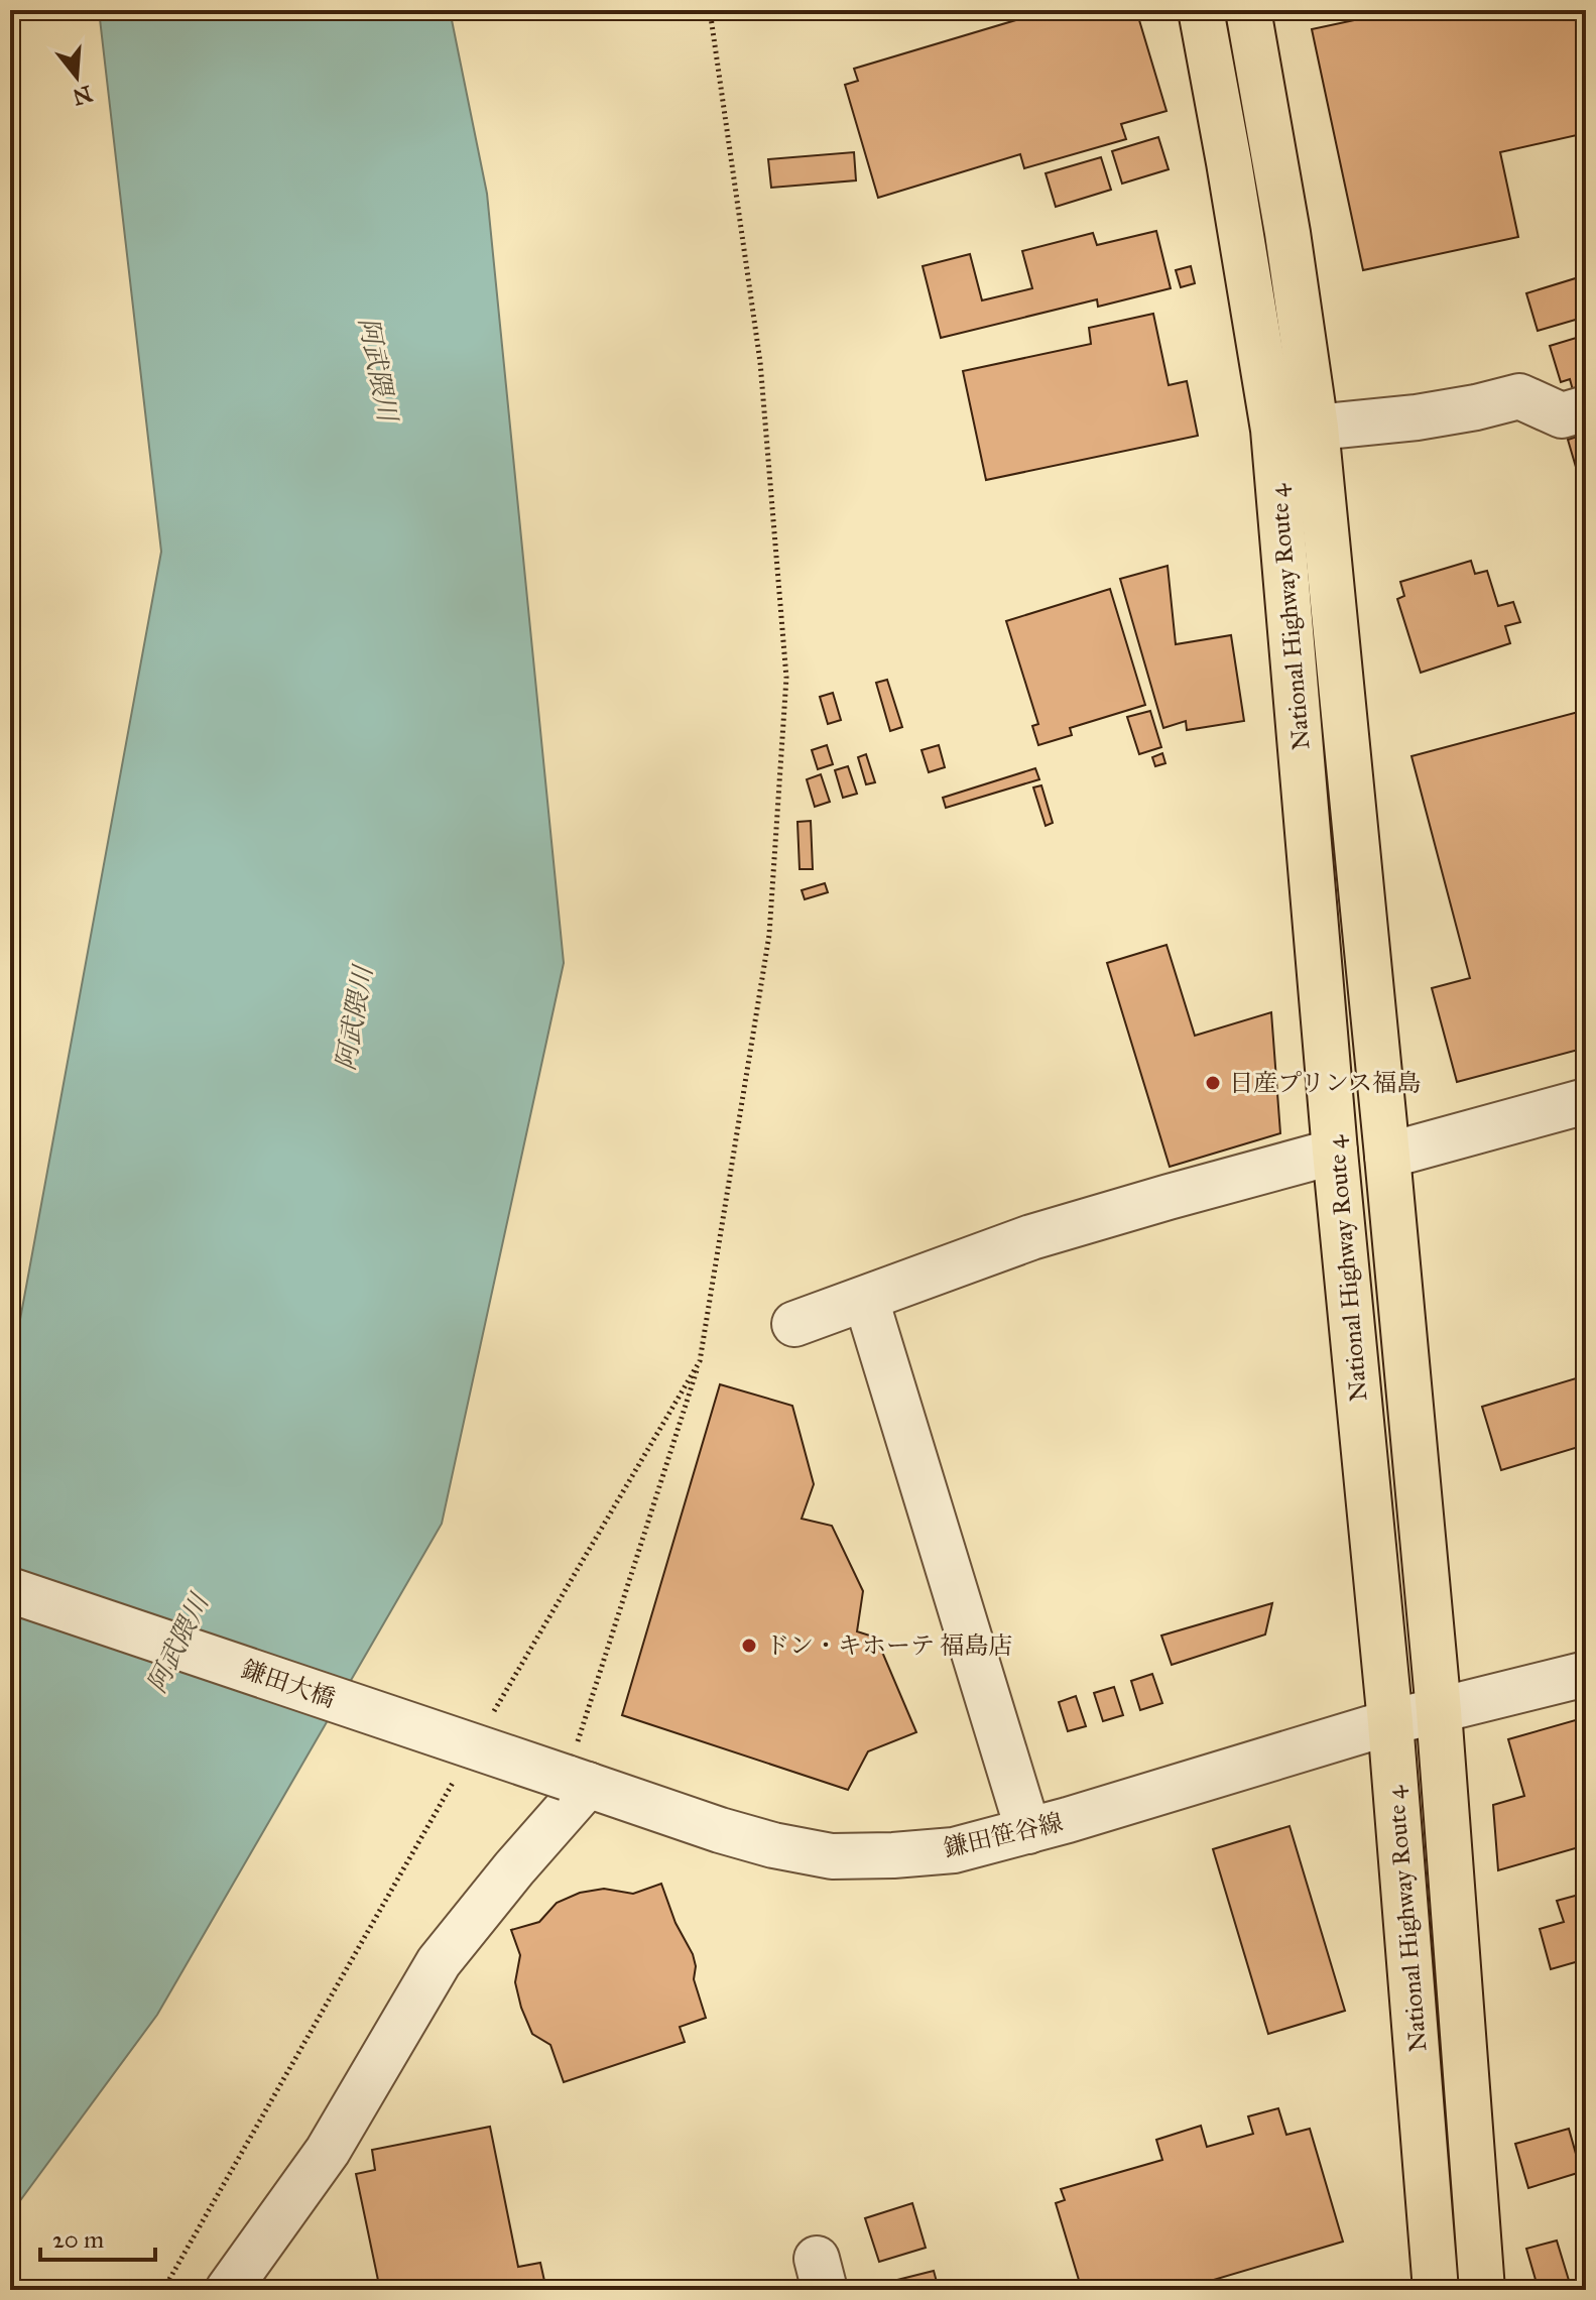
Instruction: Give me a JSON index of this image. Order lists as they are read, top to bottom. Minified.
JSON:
{"streets":{"highway":["National Highway Route 4"],"street":["鎌田大橋","鎌田笹谷線"]},"crossings":[["National Highway Route 4","鎌田笹谷線"],["鎌田大橋","鎌田笹谷線"]],"water":["阿武隈川"],"places":["日産プリンス福島","ドン・キホーテ 福島店"],"scale_bar":"20 m","north":"bottom"}
